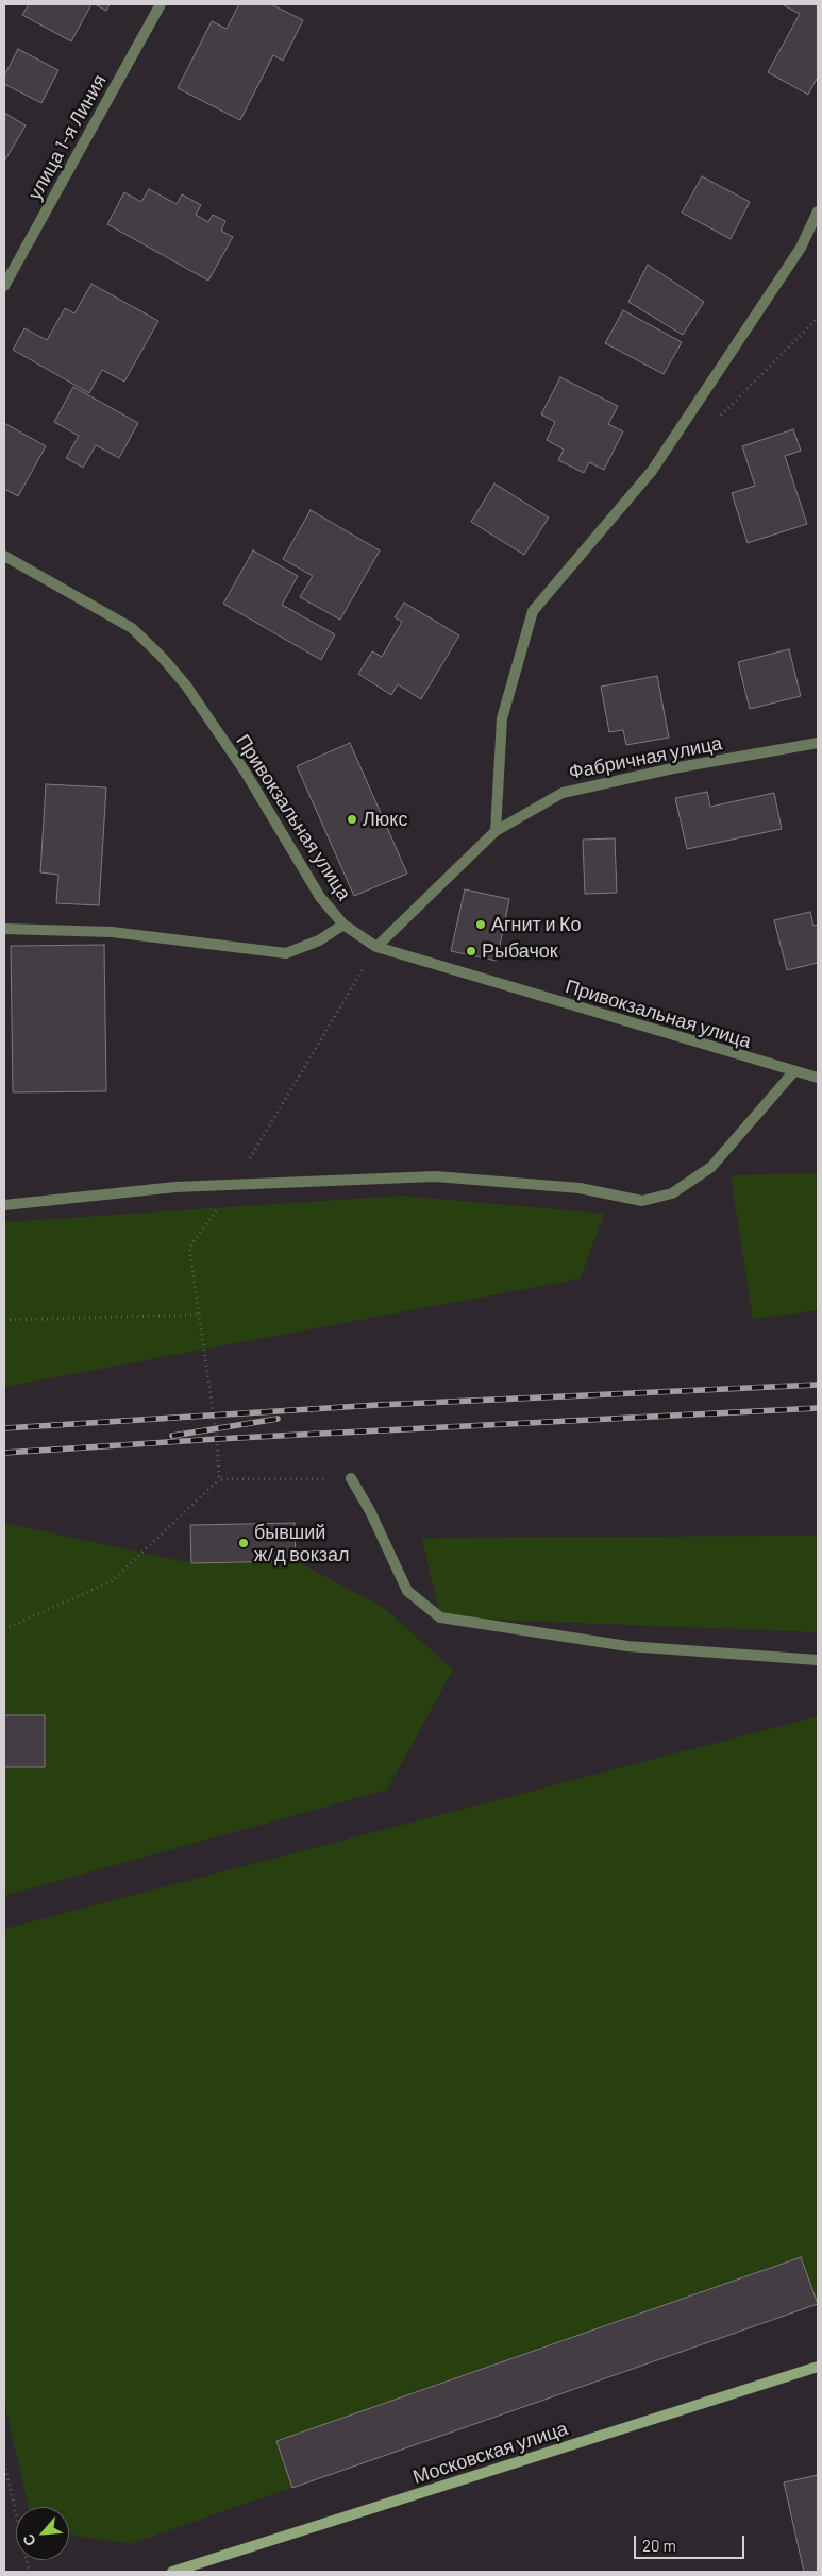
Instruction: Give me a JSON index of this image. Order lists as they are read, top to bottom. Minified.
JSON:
{"streets":{"main road":["Московская улица"],"street":["улица 1-я Линия","Фабричная улица","Привокзальная улица"]},"crossings":[["Фабричная улица","Привокзальная улица"]],"places":["Люкс","Агнит и Ко","Рыбачок","бывший ж/д вокзал"],"scale_bar":"20 m","north":"bottom left"}
